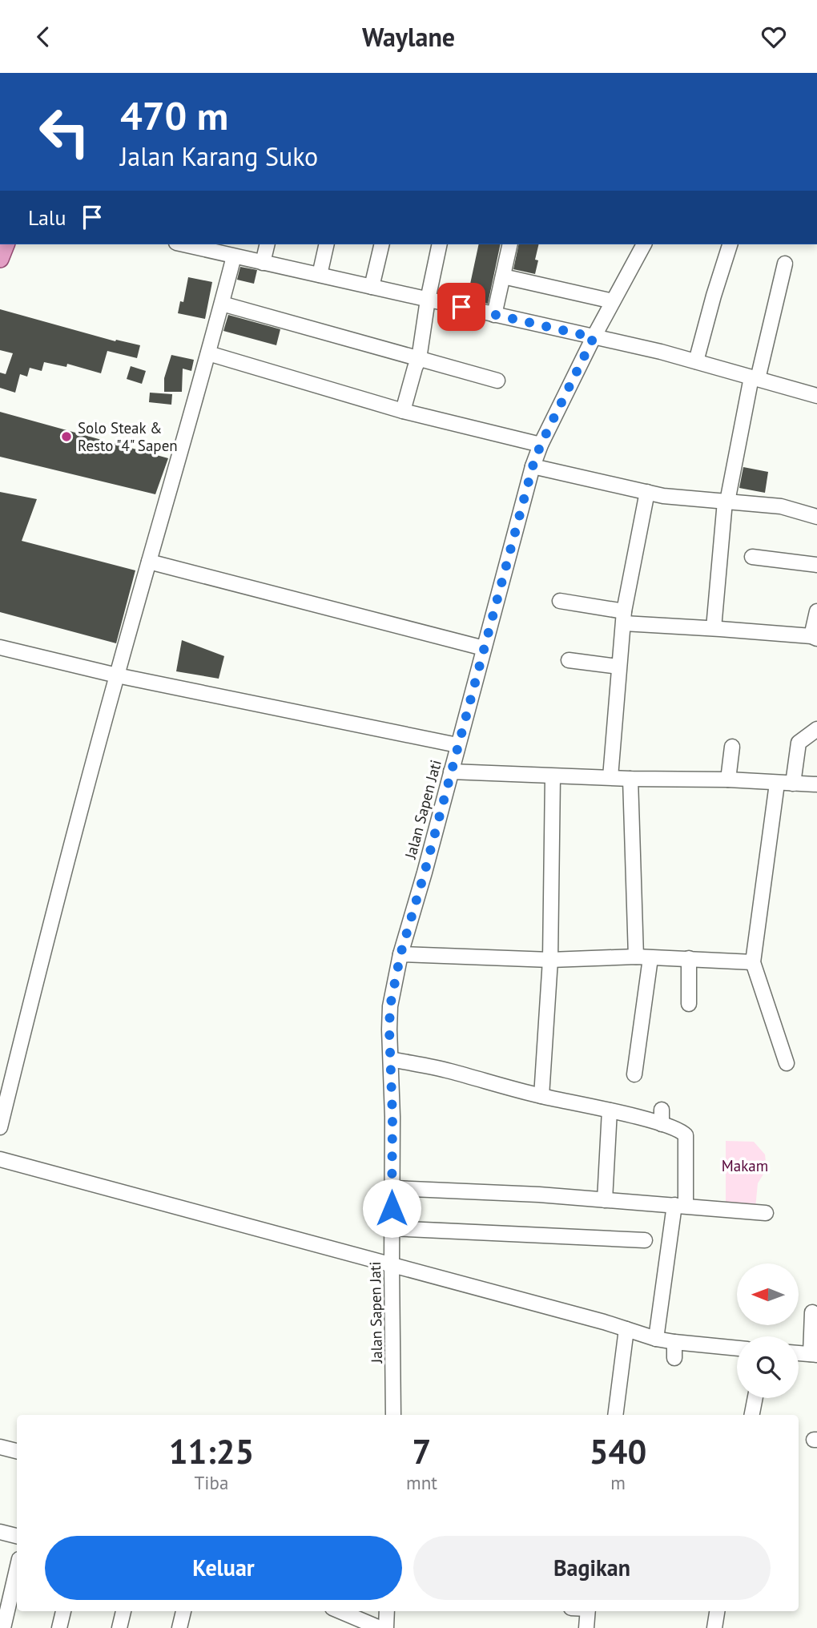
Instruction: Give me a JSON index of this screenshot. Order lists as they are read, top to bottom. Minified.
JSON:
{"streets":{"street":["Jalan Sapen Jati"]},"parks":["Makam"],"places":["Solo Steak & Resto \"4\" Sapen"],"north":"left","page":{"header":"Waylane","turn":["470 m","Jalan Karang Suko"],"then":"Lalu","eta":["11:25","Tiba","7","mnt","540","m"],"buttons":["Keluar","Bagikan"]}}
